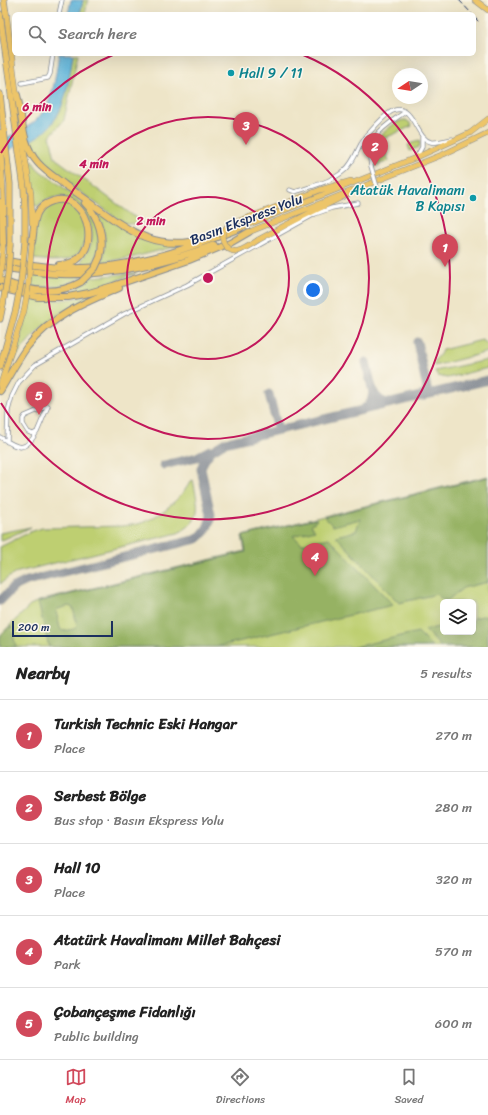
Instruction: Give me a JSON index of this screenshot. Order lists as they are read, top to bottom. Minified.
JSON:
{"streets":{"highway":["Basın Ekspress Yolu"]},"places":["Hall 9 / 11","Atatük Havalimanı B Kapısı"],"scale_bar":"200 m","north":"left","page":{"search":"Search here","pins":["3","2","1","5","4"],"scale":"200 m","heading":["Nearby","5 results"],"list":[{"mark":"1","name":"Turkish Technic Eski Hangar","note":"Place","value":"270 m"},{"mark":"2","name":"Serbest Bölge","note":"Bus stop · Basın Ekspress Yolu","value":"280 m"},{"mark":"3","name":"Hall 10","note":"Place","value":"320 m"},{"mark":"4","name":"Atatürk Havalimanı Millet Bahçesi","note":"Park","value":"570 m"},{"mark":"5","name":"Çobançeşme Fidanlığı","note":"Public building","value":"600 m"}],"nav":["Map","Directions","Saved"]},"rings":["6 min","4 min","2 min"]}
